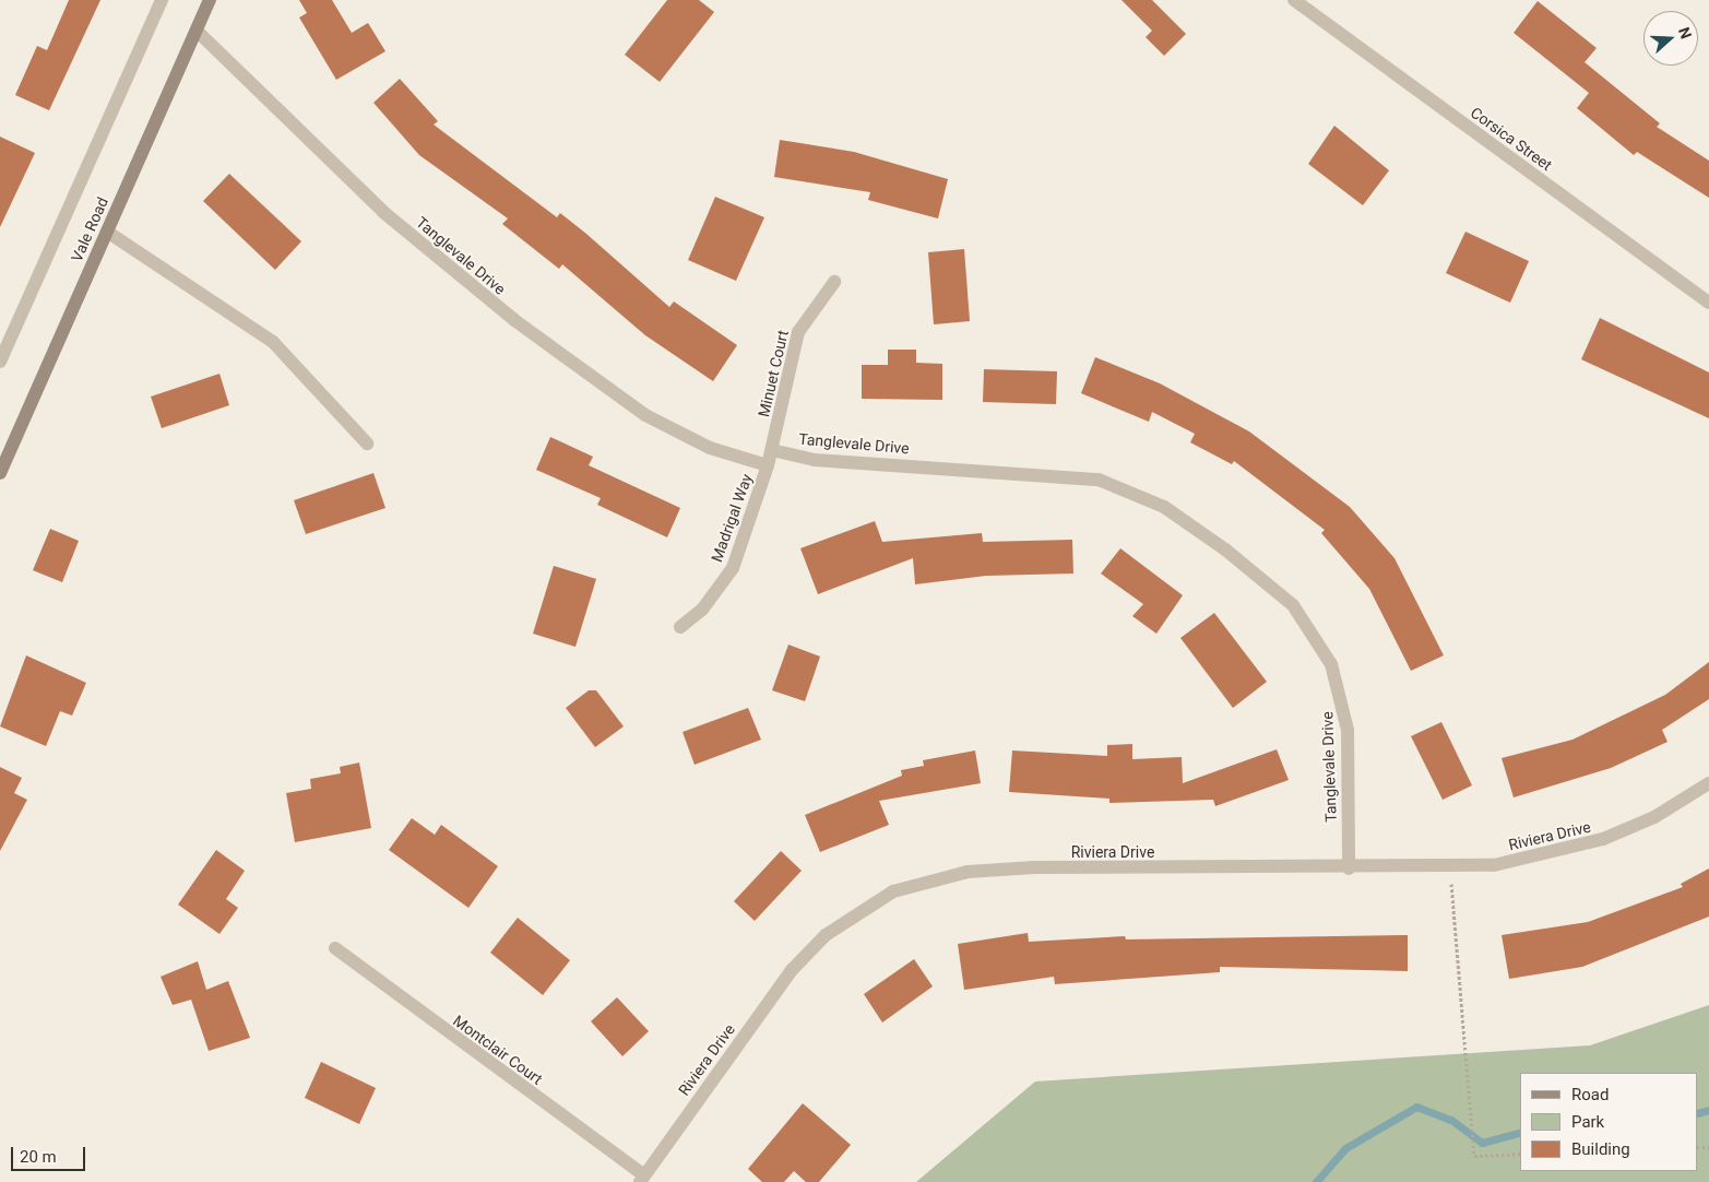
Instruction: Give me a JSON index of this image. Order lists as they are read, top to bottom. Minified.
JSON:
{"streets":{"main road":["Vale Road"],"street":["Corsica Street","Tanglevale Drive","Minuet Court","Madrigal Way","Riviera Drive","Montclair Court"]},"crossings":[["Vale Road","Tanglevale Drive"],["Tanglevale Drive","Minuet Court"],["Tanglevale Drive","Madrigal Way"],["Tanglevale Drive","Riviera Drive"],["Riviera Drive","Montclair Court"]],"legend":["Road","Park","Building"],"scale_bar":"20 m","north":"right"}
